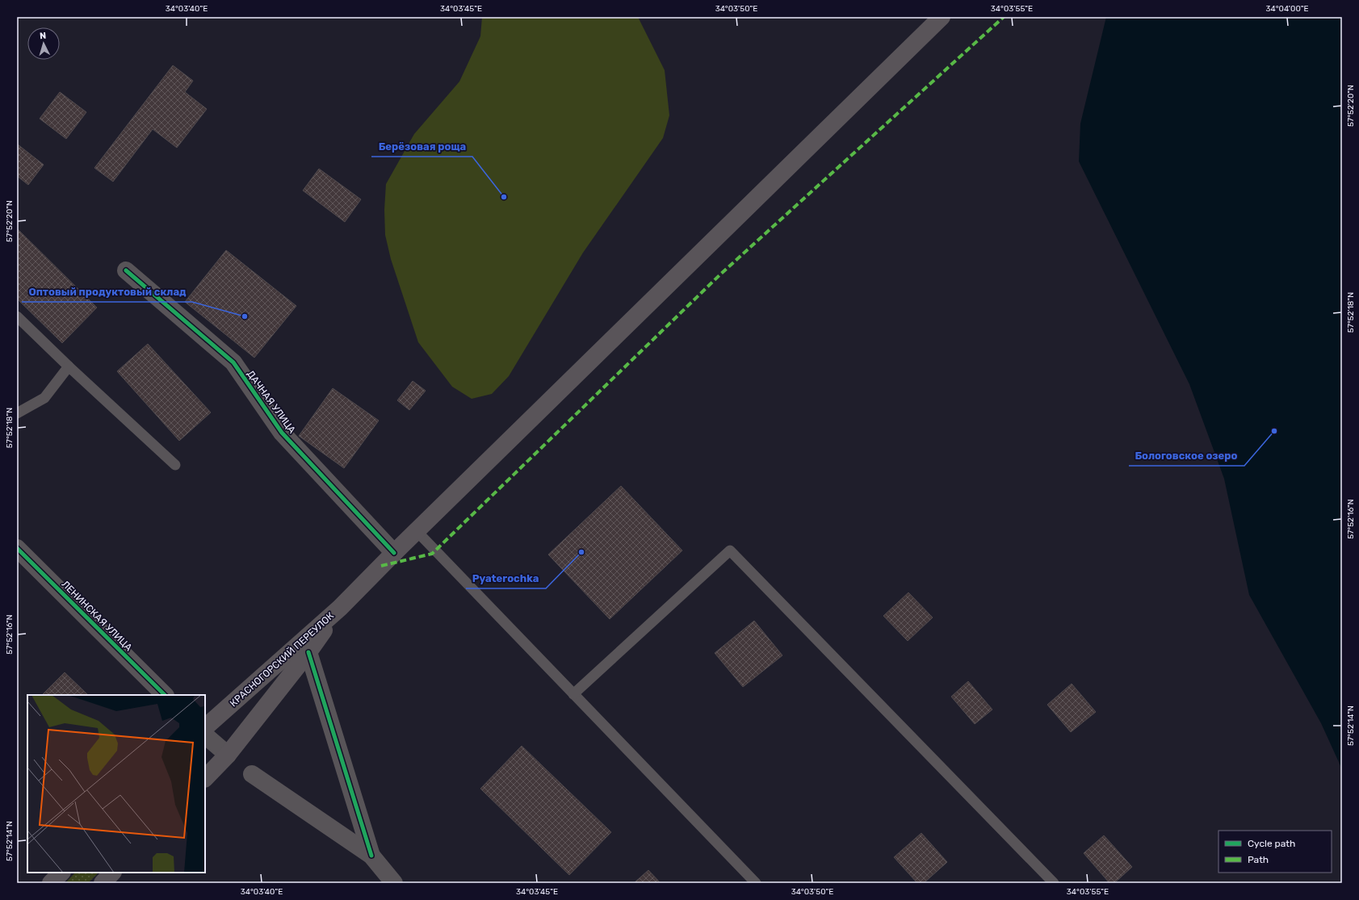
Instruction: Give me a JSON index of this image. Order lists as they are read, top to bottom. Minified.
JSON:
{"streets":{"main road":["КРАСНОГОРСКИЙ ПЕРЕУЛОК"],"street":["ДАЧНАЯ УЛИЦА","ЛЕНИНСКАЯ УЛИЦА"]},"places":["Берёзовая роща","Оптовый продуктовый склад","Бологовское озеро","Pyaterochka"],"legend":["Cycle path","Path"],"north":"top","coordinates":["34°03'40\"E","34°03'45\"E","34°03'50\"E","34°03'55\"E","34°04'00\"E","57°52'20\"N","57°52'18\"N","57°52'16\"N","57°52'14\"N"]}
